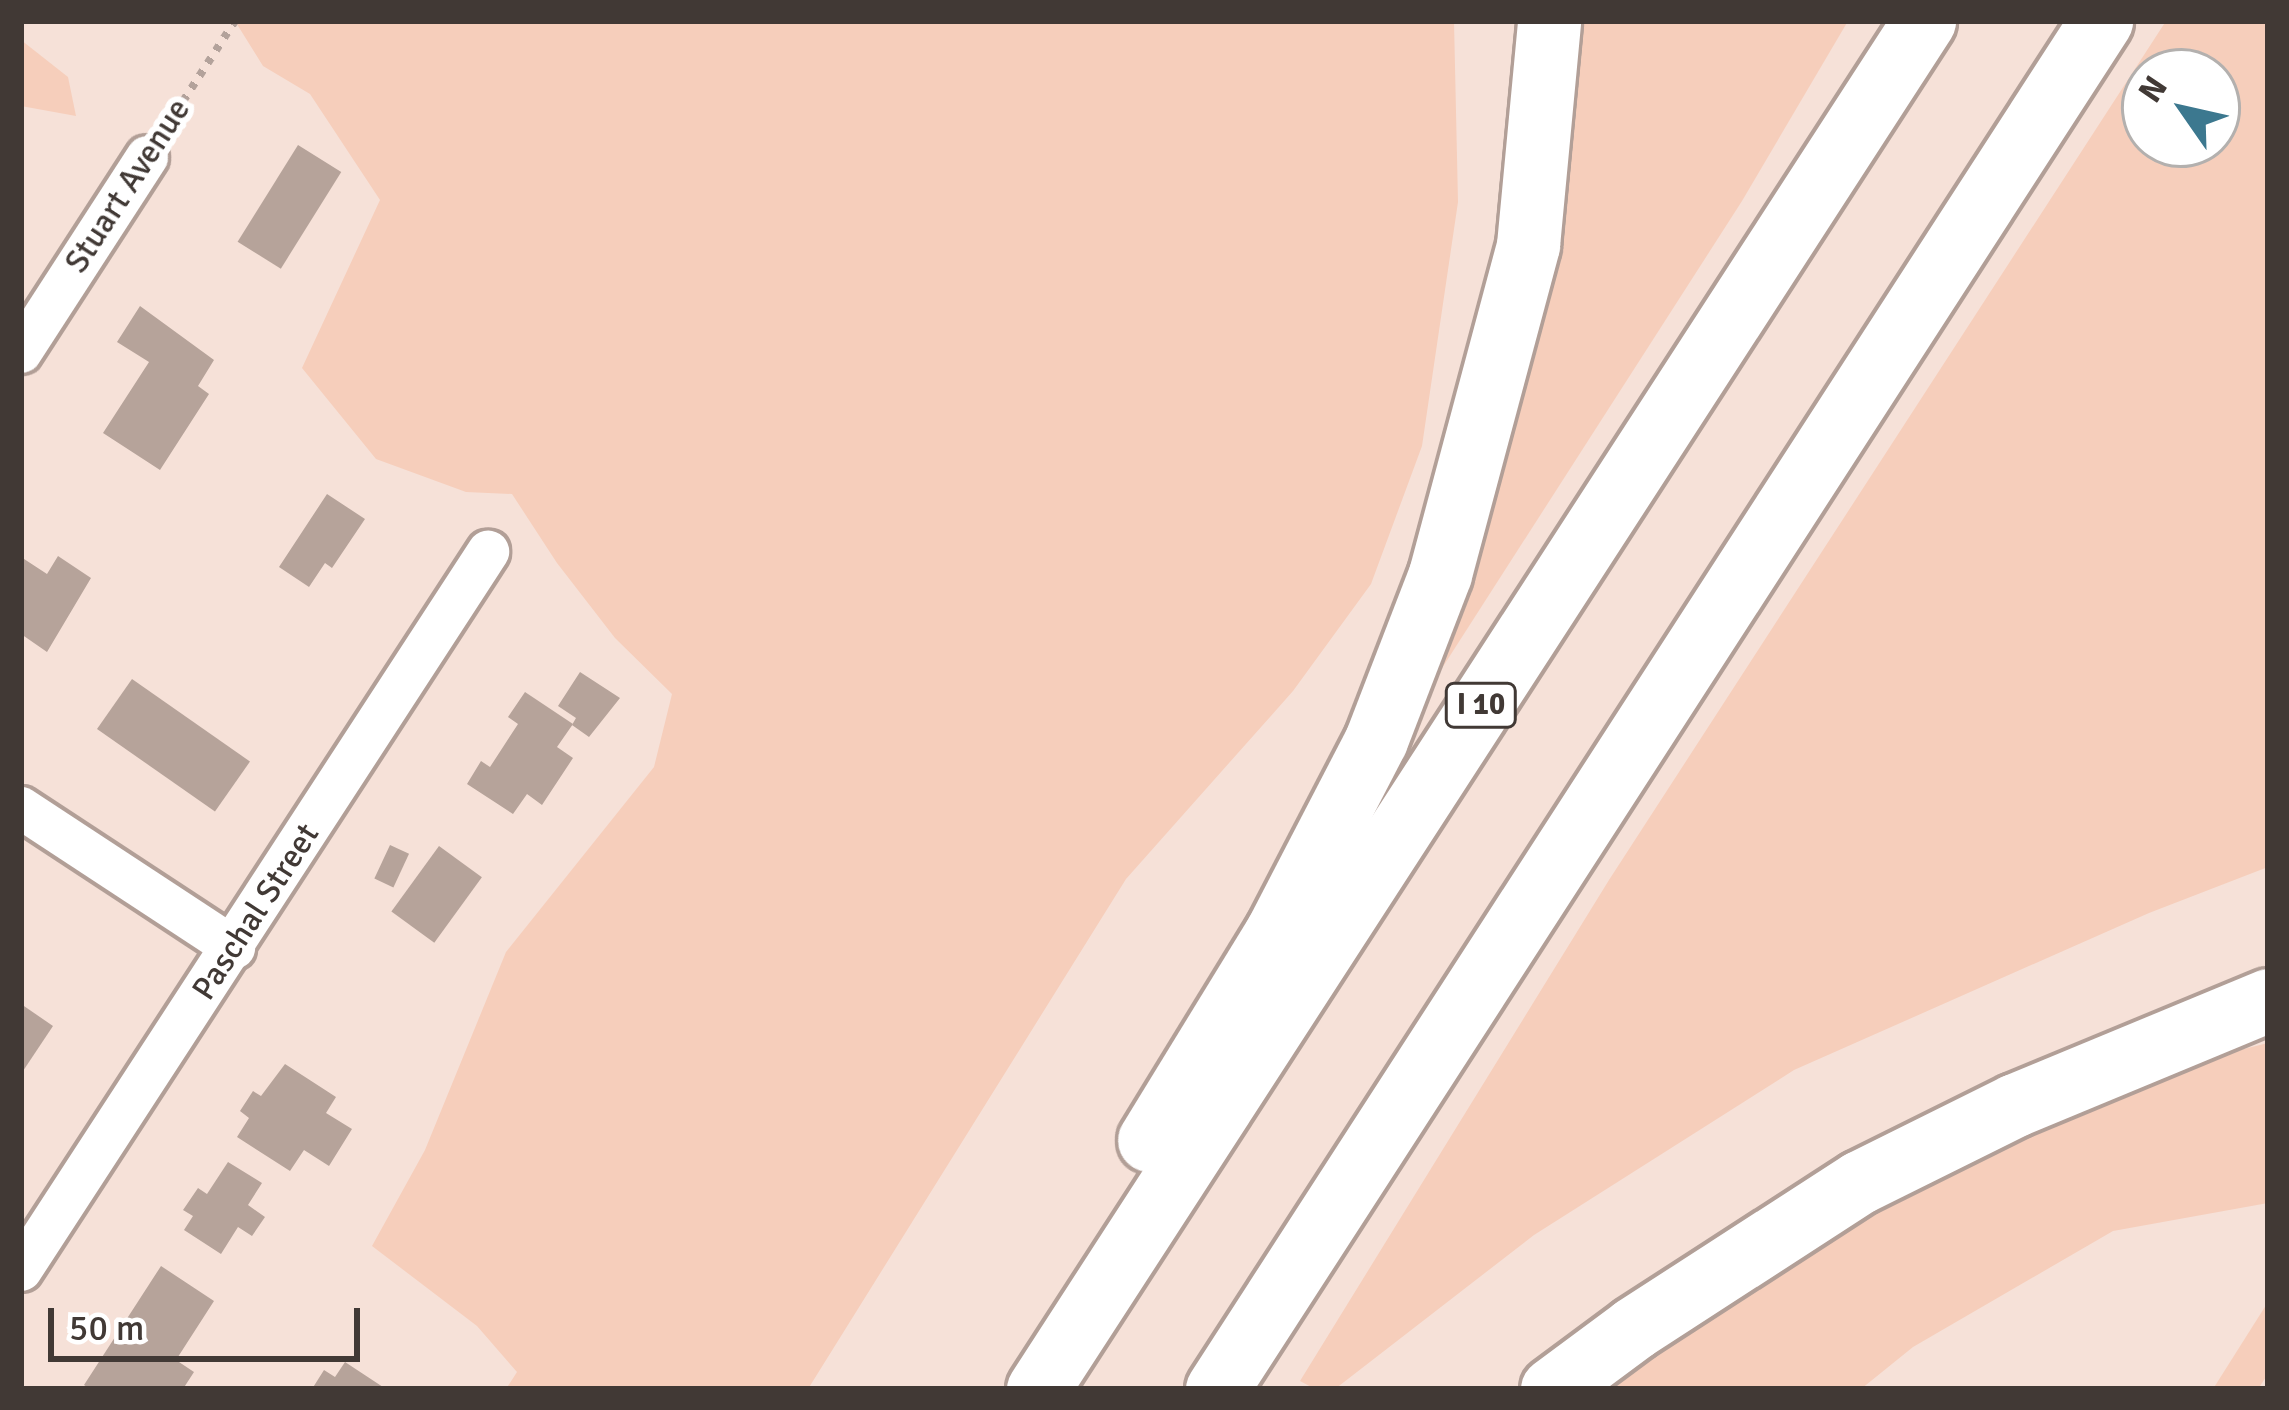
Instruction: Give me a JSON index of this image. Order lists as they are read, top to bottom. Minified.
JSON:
{"streets":{"highway":["I 10"],"street":["Stuart Avenue","Paschal Street"]},"scale_bar":"50 m","north":"top left"}
